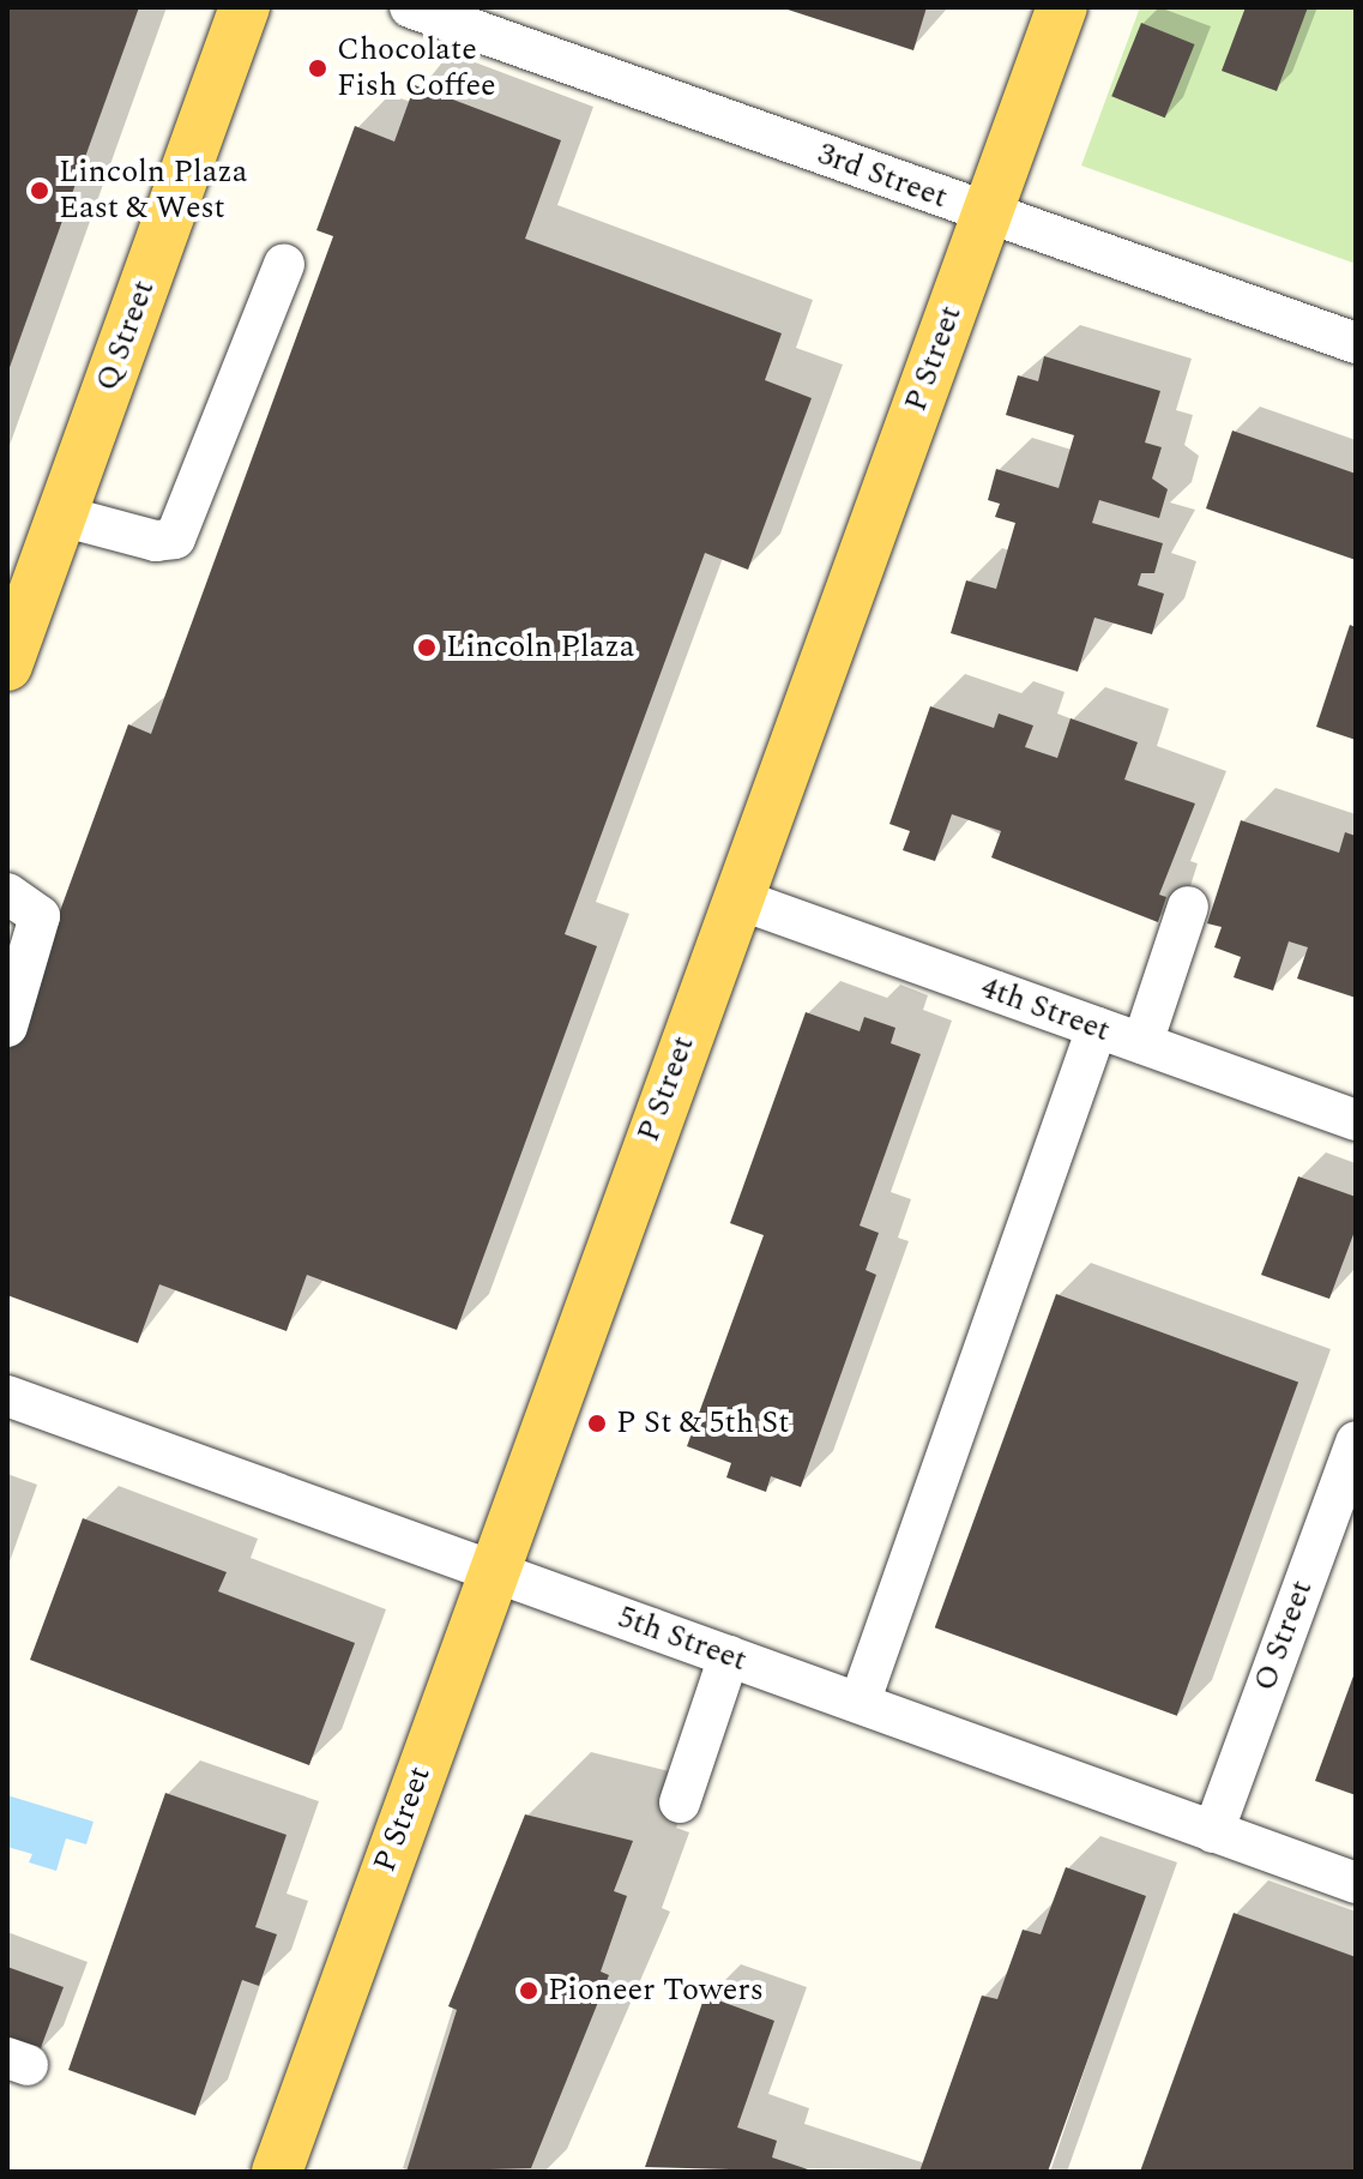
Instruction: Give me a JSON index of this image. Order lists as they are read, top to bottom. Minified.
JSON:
{"streets":{"main road":["Q Street","P Street"],"street":["3rd Street","4th Street","O Street","5th Street"]},"crossings":[["3rd Street","P Street"],["P Street","4th Street"],["P Street","5th Street"],["O Street","5th Street"]],"places":["Chocolate Fish Coffee","Lincoln Plaza East & West","Lincoln Plaza","P St & 5th St","Pioneer Towers"]}
